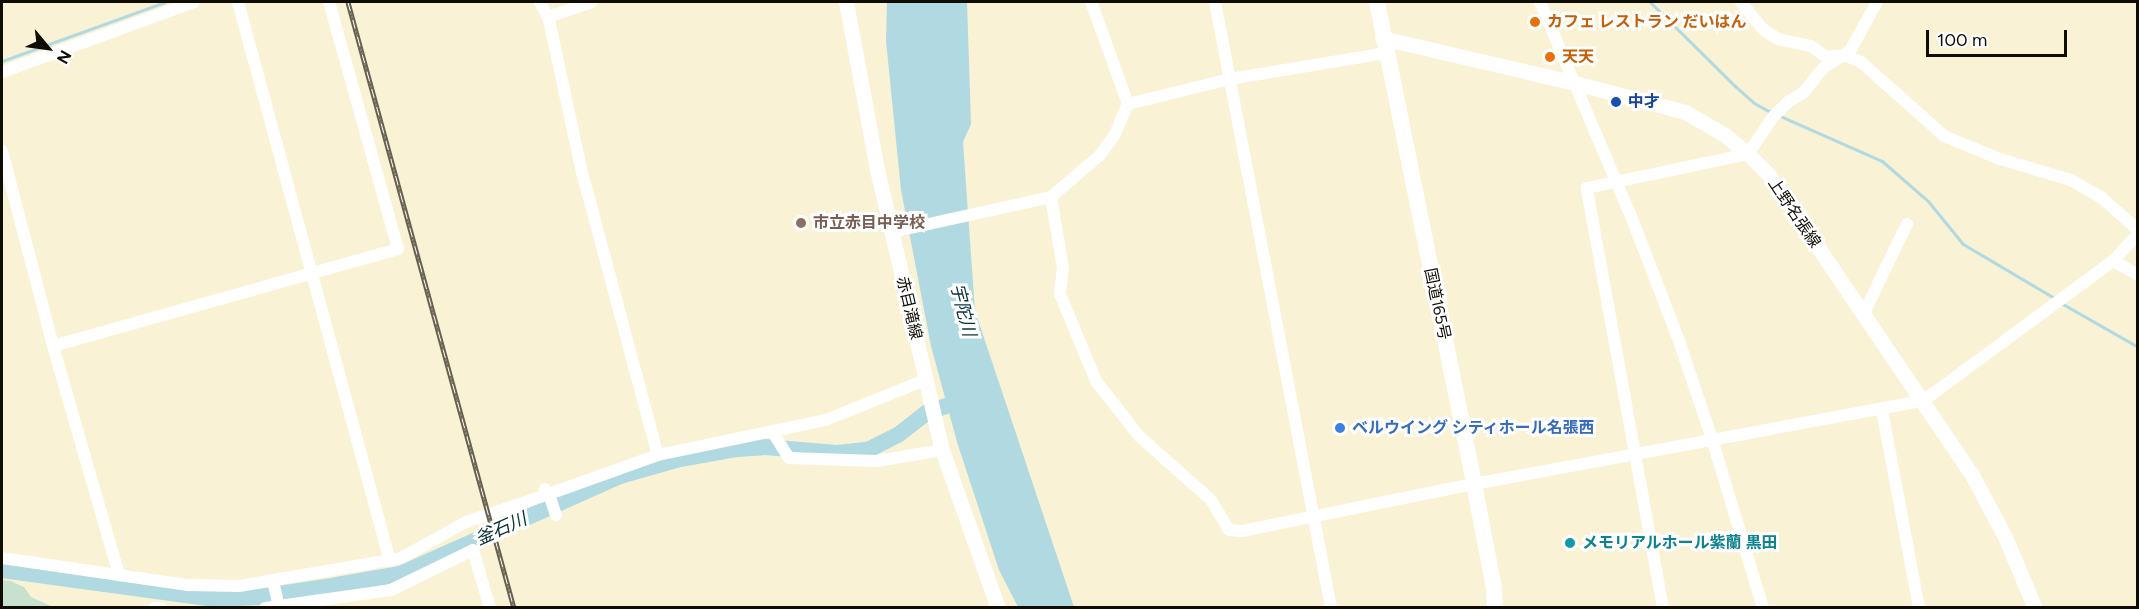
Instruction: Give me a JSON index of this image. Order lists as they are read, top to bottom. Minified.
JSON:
{"streets":{"highway":["国道165号"],"main road":["上野名張線","赤目滝線"]},"crossings":[["上野名張線","国道165号"]],"water":["宇陀川","釜石川"],"places":["カフェ レストラン だいはん","天天","中才","市立赤目中学校","ベルウイング シティホール名張西","メモリアルホール紫蘭 黒田"],"scale_bar":"100 m","north":"bottom right"}
